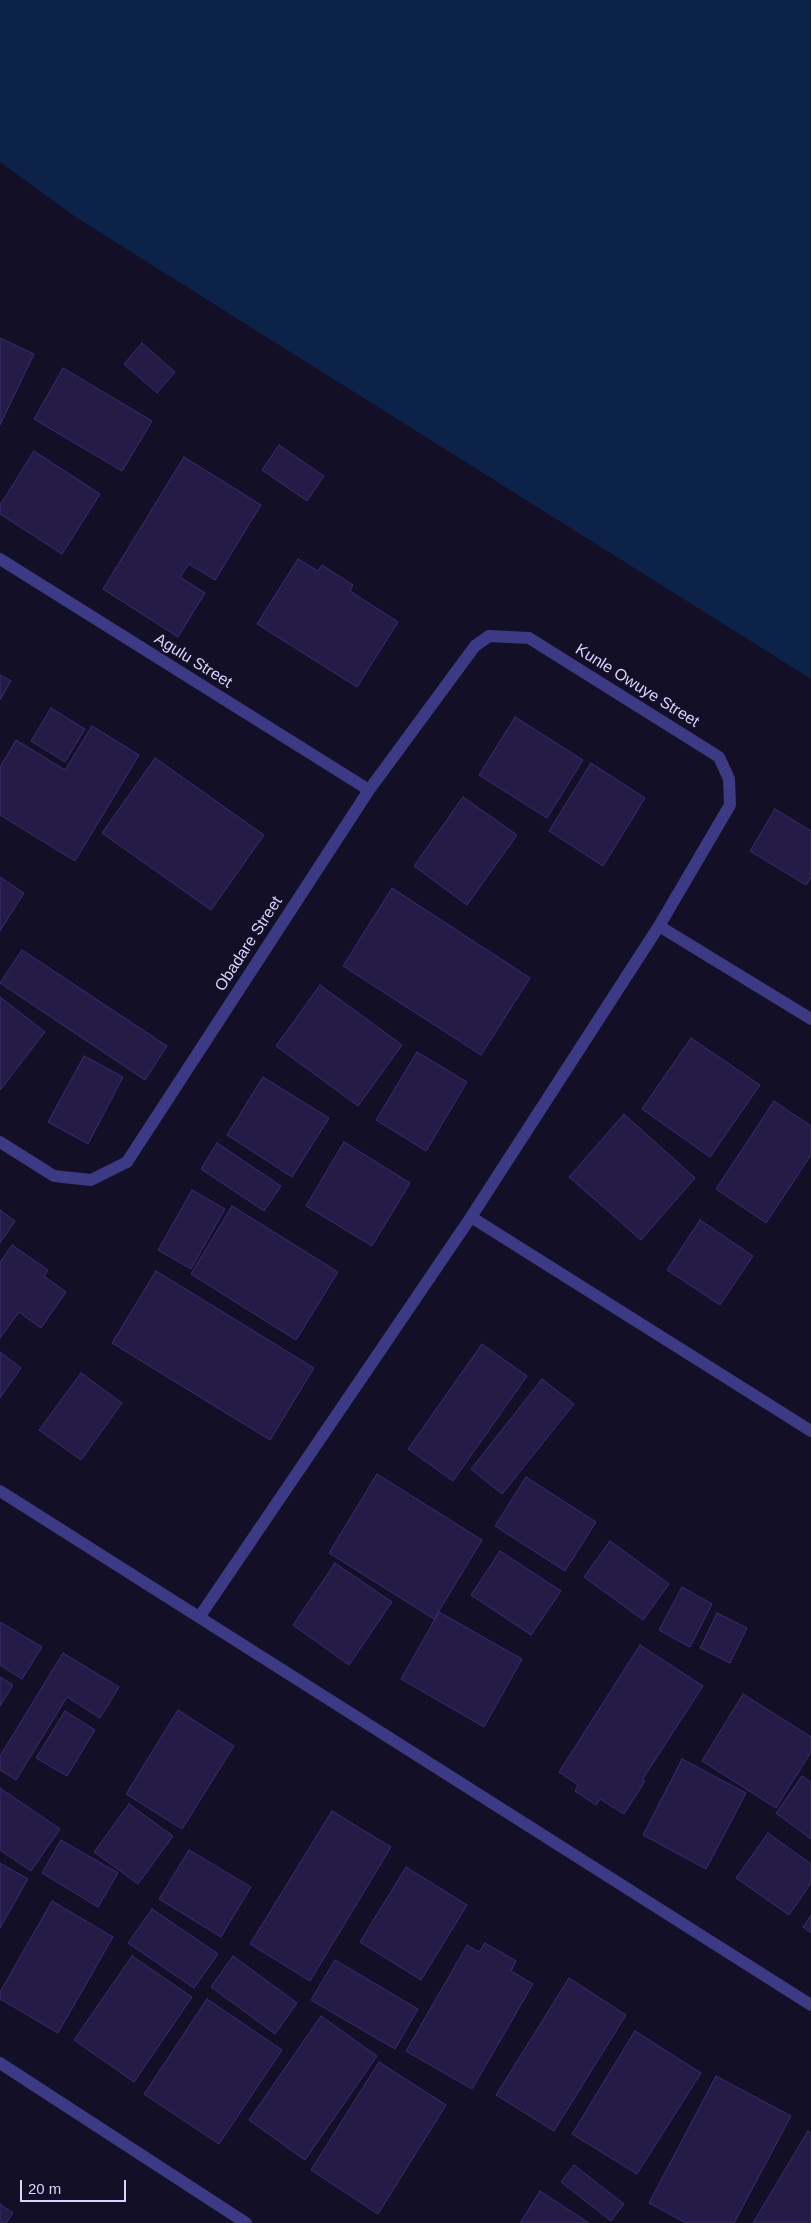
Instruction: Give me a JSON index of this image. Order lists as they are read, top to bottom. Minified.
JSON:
{"streets":{"street":["Agulu Street","Kunle Owuye Street","Obadare Street"]},"crossings":[["Agulu Street","Obadare Street"],["Kunle Owuye Street","Obadare Street"]],"scale_bar":"20 m"}
